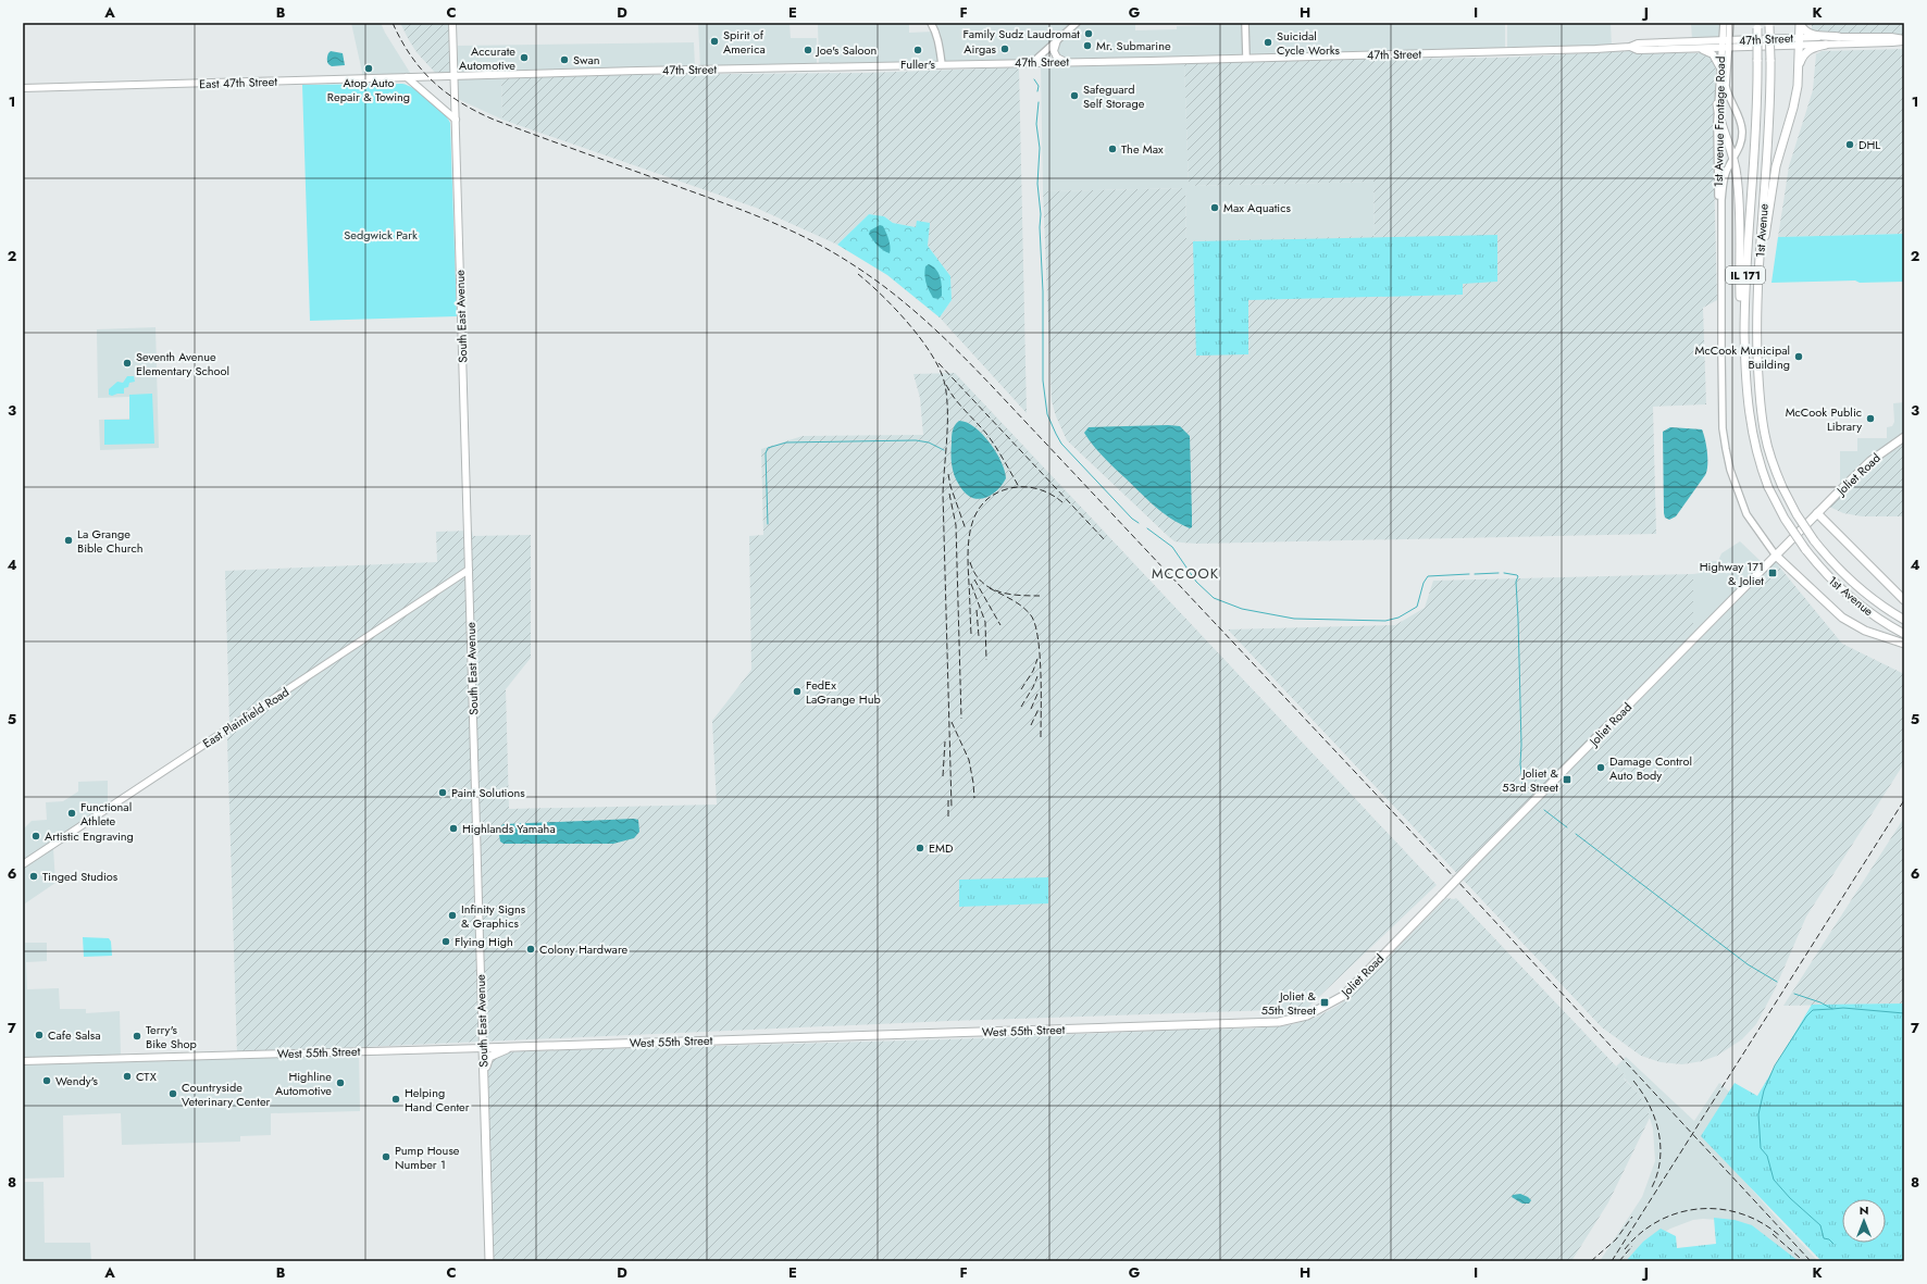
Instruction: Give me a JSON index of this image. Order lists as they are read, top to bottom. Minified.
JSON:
{"streets":{"main road":["47th Street","East 47th Street","1st Avenue","IL 171","South East Avenue","Joliet Road","East Plainfield Road","West 55th Street"],"street":["1st Avenue Frontage Road"]},"crossings":[["47th Street","East 47th Street"],["47th Street","1st Avenue Frontage Road"],["47th Street","South East Avenue"],["East 47th Street","South East Avenue"],["1st Avenue Frontage Road","Joliet Road"],["South East Avenue","East Plainfield Road"],["South East Avenue","West 55th Street"],["Joliet Road","West 55th Street"]],"districts":["MCCOOK"],"parks":["Sedgwick Park"],"places":{"other":["Family Sudz Laudromat","Spirit of America","Suicidal Cycle Works","Mr. Submarine","Airgas","Joe's Saloon","Fuller's","Accurate Automotive","Swan","Atop Auto Repair & Towing","Safeguard Self Storage","DHL","The Max","Max Aquatics","McCook Municipal Building","Seventh Avenue Elementary School","McCook Public Library","La Grange Bible Church","FedEx LaGrange Hub","Damage Control Auto Body","Paint Solutions","Functional Athlete","Highlands Yamaha","Artistic Engraving","EMD","Tinged Studios","Infinity Signs & Graphics","Flying High","Colony Hardware","Cafe Salsa","Terry's Bike Shop","CTX","Wendy's","Highline Automotive","Countryside Veterinary Center","Helping Hand Center","Pump House Number 1"],"transit":["Highway 171 & Joliet","Joliet & 53rd Street","Joliet & 55th Street"]},"north":"top","grid":{"columns":["A","B","C","D","E","F","G","H","I","J","K"],"rows":["1","2","3","4","5","6","7","8"]}}
